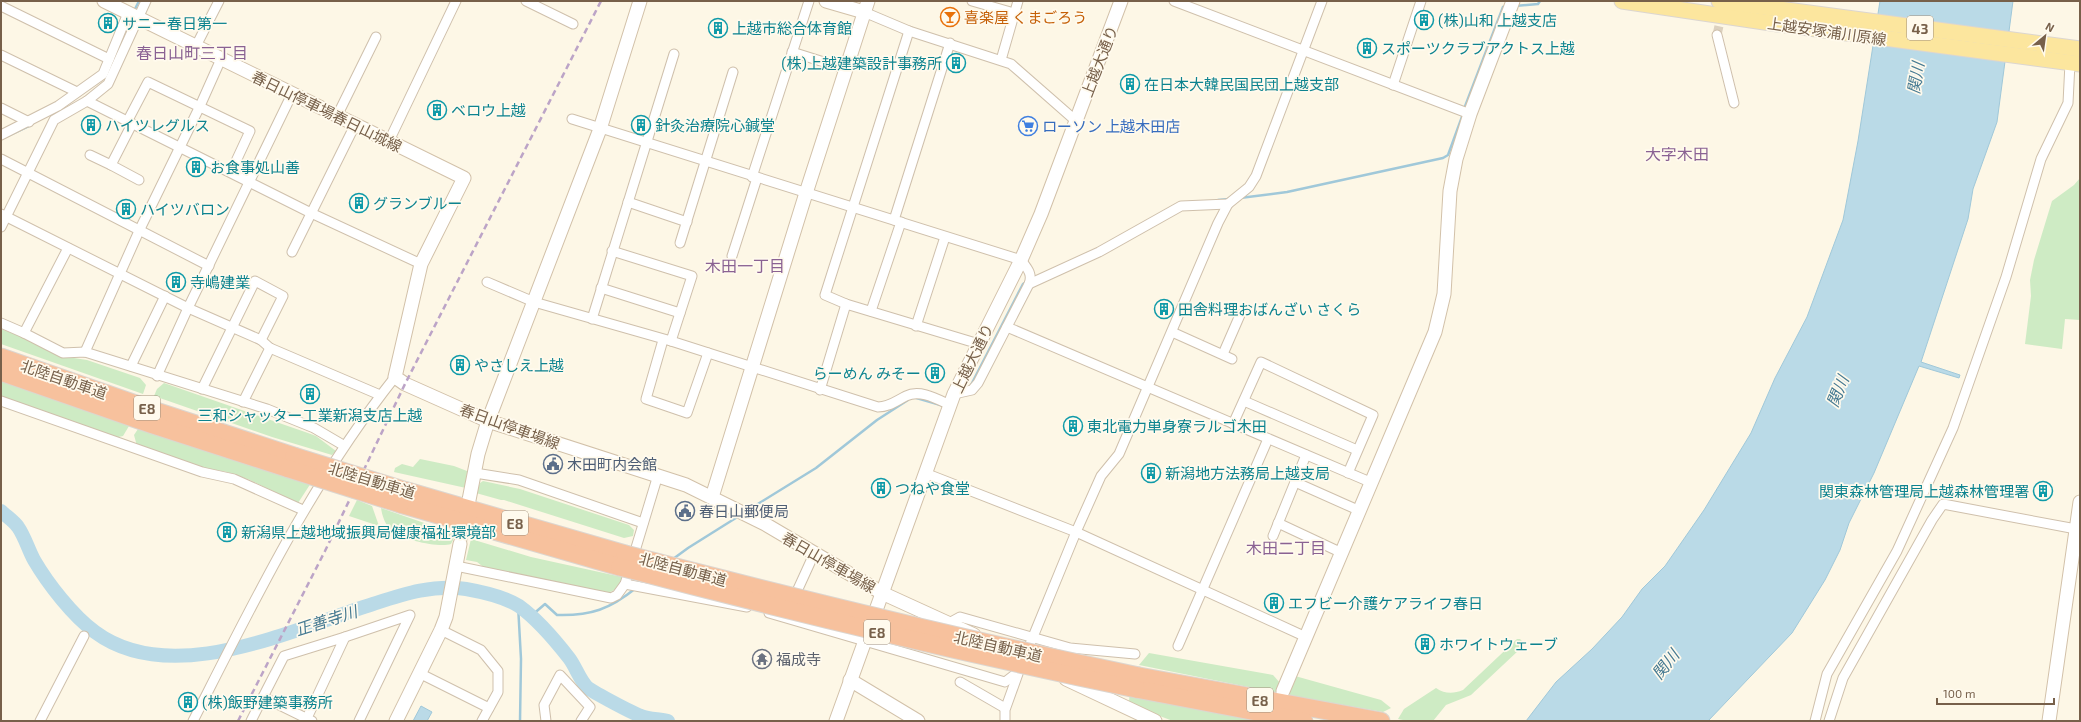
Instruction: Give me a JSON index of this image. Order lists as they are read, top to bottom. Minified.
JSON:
{"streets":{"highway":["北陸自動車道","E8"],"main road":["43","上越安塚浦川原線"],"street":["上越大通り","春日山停車場春日山城線","春日山停車場線"]},"crossings":[["上越大通り","春日山停車場線"]],"districts":["春日山町三丁目","大字木田","木田一丁目","木田二丁目"],"water":["関川","正善寺川"],"places":{"bar":["喜楽屋 くまごろう"],"building":["(株)山和 上越支店","サニー春日第一","上越市総合体育館","スポーツクラブアクトス上越","(株)上越建築設計事務所","在日本大韓民国民団上越支部","ベロウ上越","ハイツレグルス","針灸治療院心鍼堂","お食事処山善","グランブルー","ハイツバロン","寺嶋建業","田舎料理おばんざい さくら","やさしえ上越","らーめん みそー","三和シャッター工業新潟支店上越","東北電力単身寮ラルゴ木田","新潟地方法務局上越支局","つねや食堂","関東森林管理局上越森林管理署","新潟県上越地域振興局健康福祉環境部","エフビー介護ケアライフ春日","ホワイトウェーブ","(株)飯野建築事務所"],"supermarket":["ローソン 上越木田店"],"public building":["木田町内会館","春日山郵便局"],"temple":["福成寺"]},"scale_bar":"100 m","north":"top right"}
